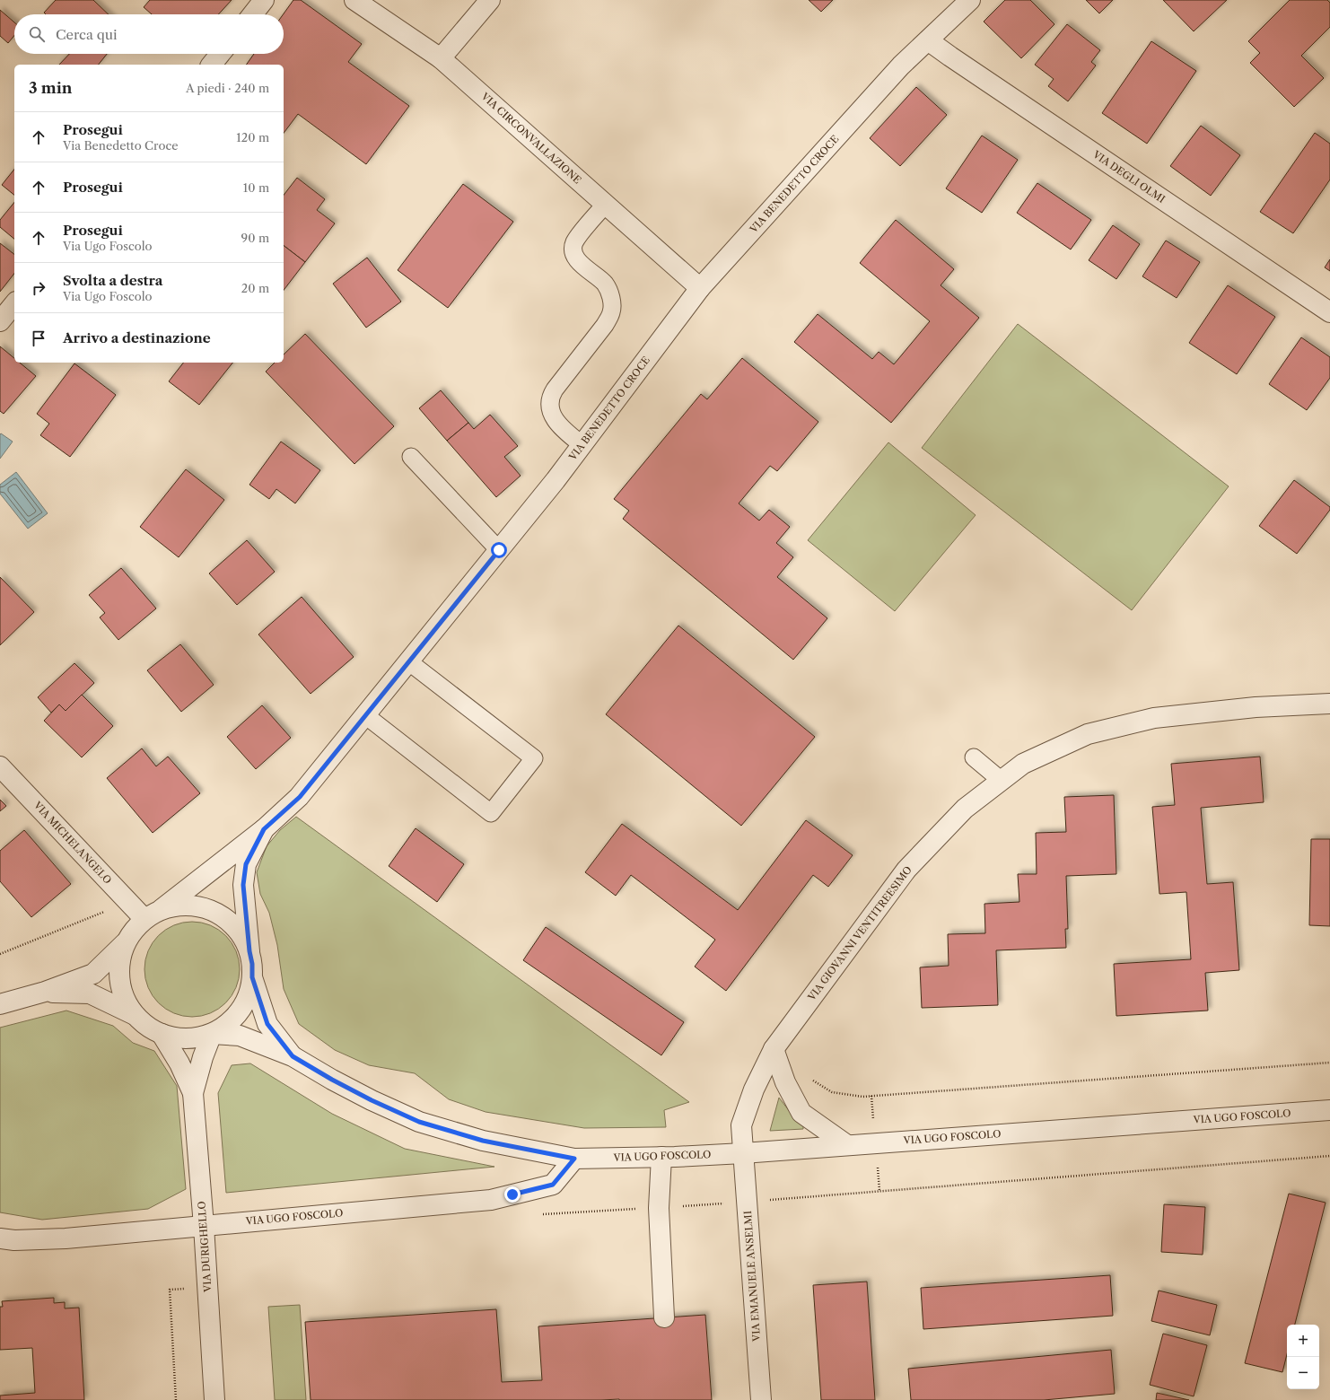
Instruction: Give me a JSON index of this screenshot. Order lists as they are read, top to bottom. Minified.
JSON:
{"streets":{"street":["VIA CIRCONVALLAZIONE","VIA DEGLI OLMI","VIA BENEDETTO CROCE","VIA MICHELANGELO","VIA GIOVANNI VENTITREESIMO","VIA UGO FOSCOLO","VIA DURIGHELLO","VIA EMANUELE ANSELMI"]},"crossings":[["VIA CIRCONVALLAZIONE","VIA BENEDETTO CROCE"],["VIA DEGLI OLMI","VIA BENEDETTO CROCE"],["VIA BENEDETTO CROCE","VIA UGO FOSCOLO"],["VIA GIOVANNI VENTITREESIMO","VIA UGO FOSCOLO"],["VIA GIOVANNI VENTITREESIMO","VIA EMANUELE ANSELMI"],["VIA UGO FOSCOLO","VIA DURIGHELLO"],["VIA UGO FOSCOLO","VIA EMANUELE ANSELMI"]],"page":{"search":"Cerca qui","heading":["3 min","A piedi · 240 m"],"list":[["Prosegui","Via Benedetto Croce","120 m"],["Prosegui","10 m"],["Prosegui","Via Ugo Foscolo","90 m"],["Svolta a destra","Via Ugo Foscolo","20 m"],"Arrivo a destinazione"],"map_buttons":["+","−"]}}
